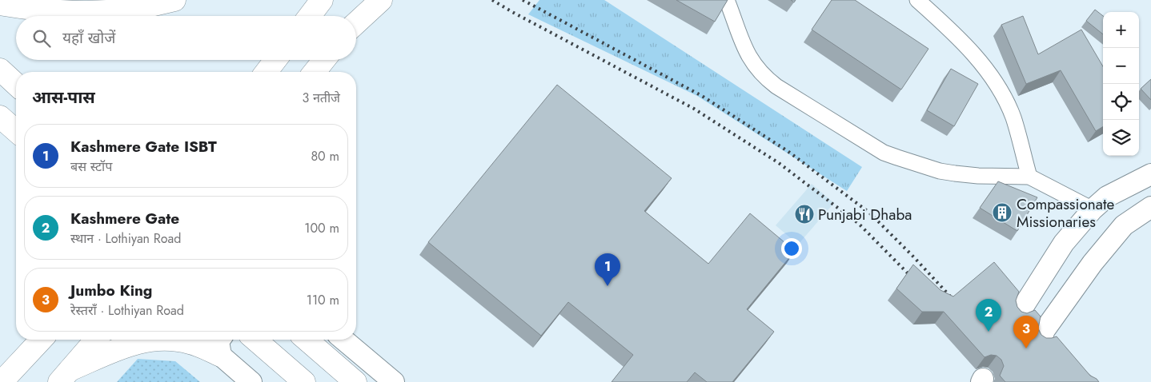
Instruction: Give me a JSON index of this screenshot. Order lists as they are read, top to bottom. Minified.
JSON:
{"places":{"building":["Compassionate Missionaries"],"restaurant":["Punjabi Dhaba"]},"page":{"map_buttons":["+","−"],"search":"यहाँ खोजें","heading":["आस-पास","3 नतीजे"],"list":[{"mark":"1","name":"Kashmere Gate ISBT","note":"बस स्टॉप","value":"80 m"},{"mark":"2","name":"Kashmere Gate","note":"स्थान · Lothiyan Road","value":"100 m"},{"mark":"3","name":"Jumbo King","note":"रेस्तराँ · Lothiyan Road","value":"110 m"}],"pins":["1","2","3"]}}
